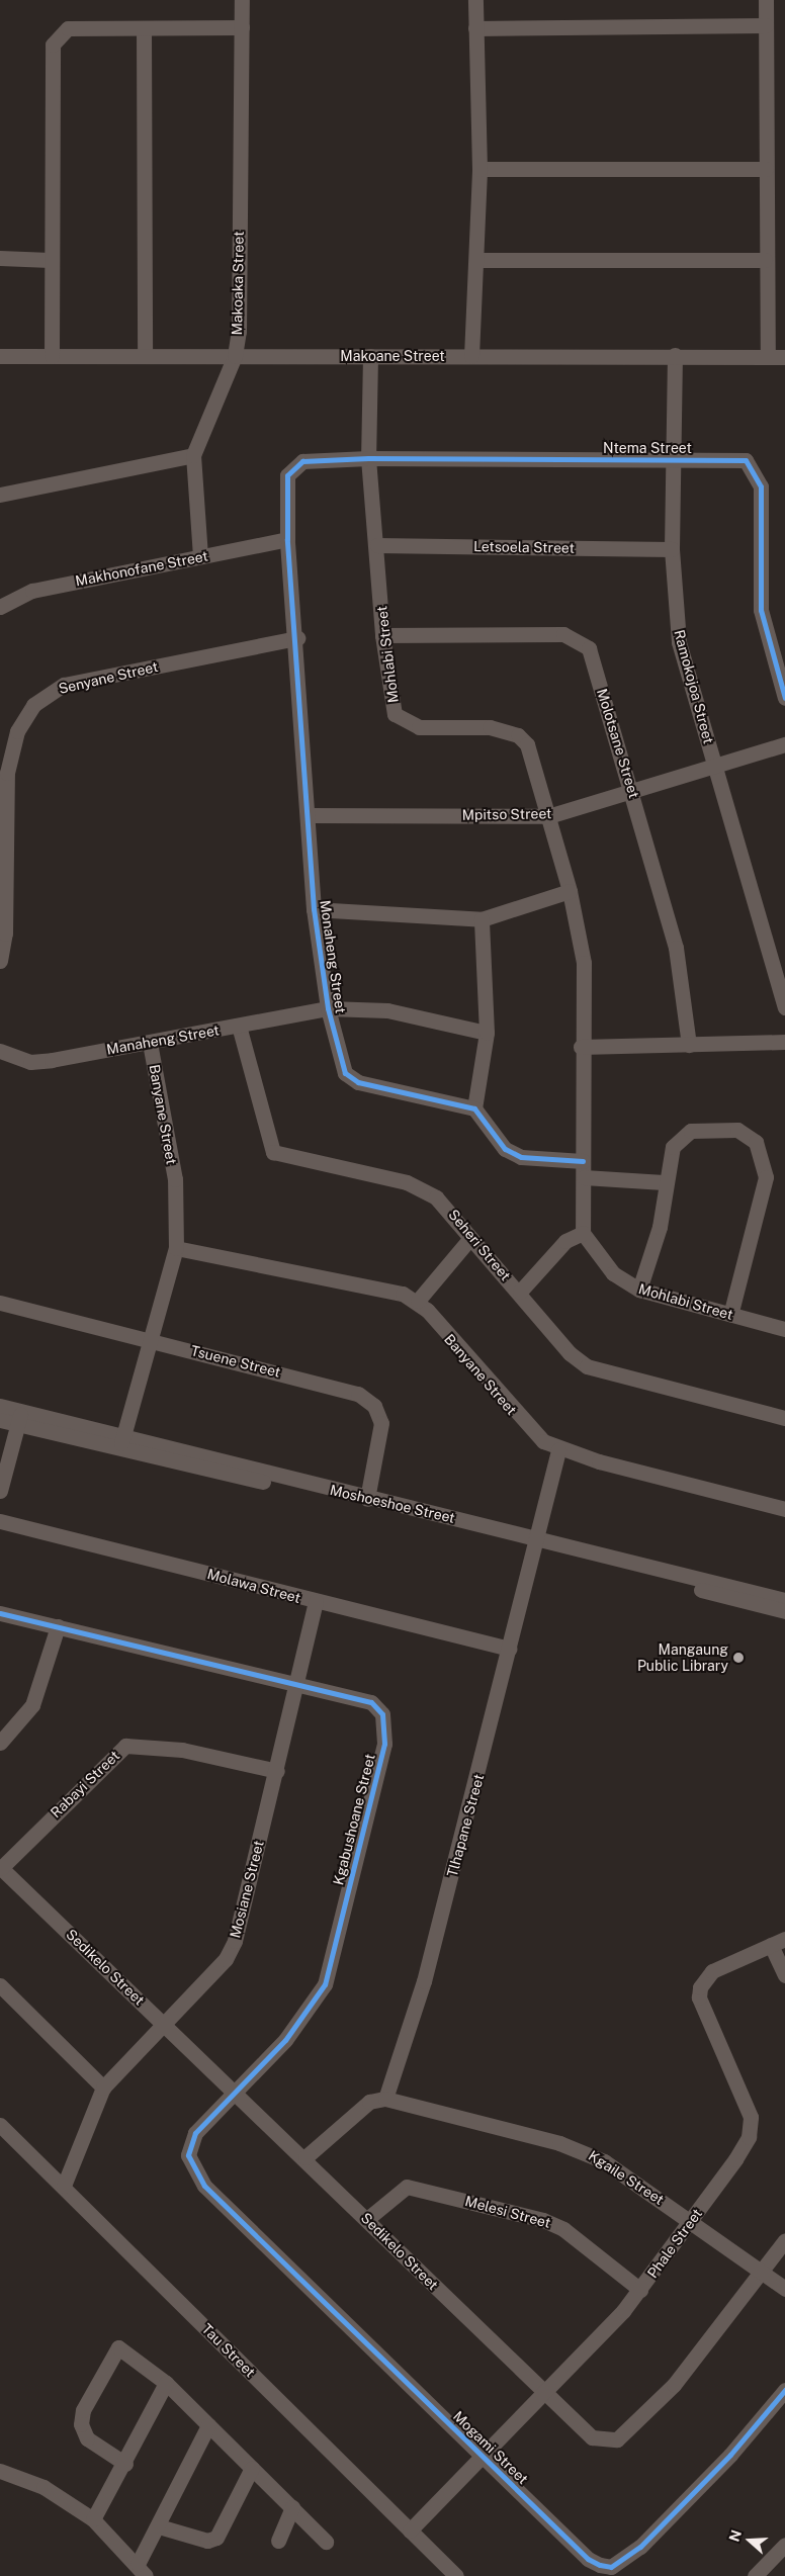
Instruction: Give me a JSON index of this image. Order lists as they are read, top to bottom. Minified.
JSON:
{"streets":{"street":["Makoaka Street","Makoane Street","Ntema Street","Letsoela Street","Makhonofane Street","Mohlabi Street","Senyane Street","Ramokojoa Street","Molotsane Street","Mpitso Street","Monaheng Street","Manaheng Street","Banyane Street","Seheri Street","Tsuene Street","Moshoeshoe Street","Molawa Street","Rabayi Street","Kgabushoane Street","Tlhapane Street","Mosiane Street","Sedikelo Street","Kgaile Street","Melesi Street","Phale Street","Tau Street","Mogami Street"]},"crossings":[["Makoaka Street","Makoane Street"],["Makoaka Street","Makhonofane Street"],["Makoane Street","Mohlabi Street"],["Makoane Street","Ramokojoa Street"],["Ntema Street","Mohlabi Street"],["Ntema Street","Ramokojoa Street"],["Ntema Street","Monaheng Street"],["Letsoela Street","Mohlabi Street"],["Letsoela Street","Ramokojoa Street"],["Makhonofane Street","Monaheng Street"],["Mohlabi Street","Molotsane Street"],["Mohlabi Street","Mpitso Street"],["Senyane Street","Monaheng Street"],["Ramokojoa Street","Mpitso Street"],["Molotsane Street","Mpitso Street"],["Mpitso Street","Monaheng Street"],["Monaheng Street","Manaheng Street"],["Manaheng Street","Banyane Street"],["Manaheng Street","Seheri Street"],["Banyane Street","Tsuene Street"],["Banyane Street","Moshoeshoe Street"],["Banyane Street","Tlhapane Street"],["Tsuene Street","Moshoeshoe Street"],["Moshoeshoe Street","Tlhapane Street"],["Molawa Street","Tlhapane Street"],["Molawa Street","Mosiane Street"],["Rabayi Street","Mosiane Street"],["Rabayi Street","Sedikelo Street"],["Kgabushoane Street","Mosiane Street"],["Kgabushoane Street","Sedikelo Street"],["Kgabushoane Street","Mogami Street"],["Tlhapane Street","Kgaile Street"],["Mosiane Street","Sedikelo Street"],["Mosiane Street","Tau Street"],["Sedikelo Street","Kgaile Street"],["Sedikelo Street","Melesi Street"],["Sedikelo Street","Phale Street"],["Kgaile Street","Phale Street"],["Melesi Street","Phale Street"],["Phale Street","Tau Street"],["Phale Street","Mogami Street"]],"places":["Mangaung Public Library"],"north":"left"}
